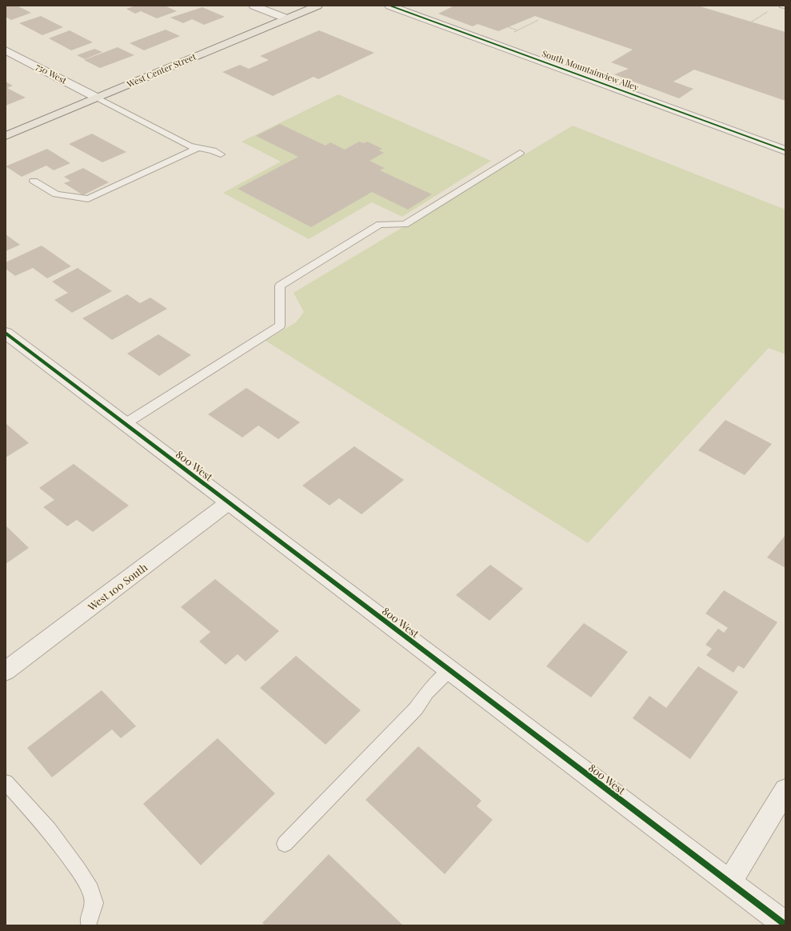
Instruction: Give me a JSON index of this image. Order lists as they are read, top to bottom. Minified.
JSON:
{"streets":{"main road":["West Center Street"],"street":["South Mountainview Alley","750 West","800 West","West 100 South"]},"crossings":[["West Center Street","750 West"],["800 West","West 100 South"]]}
